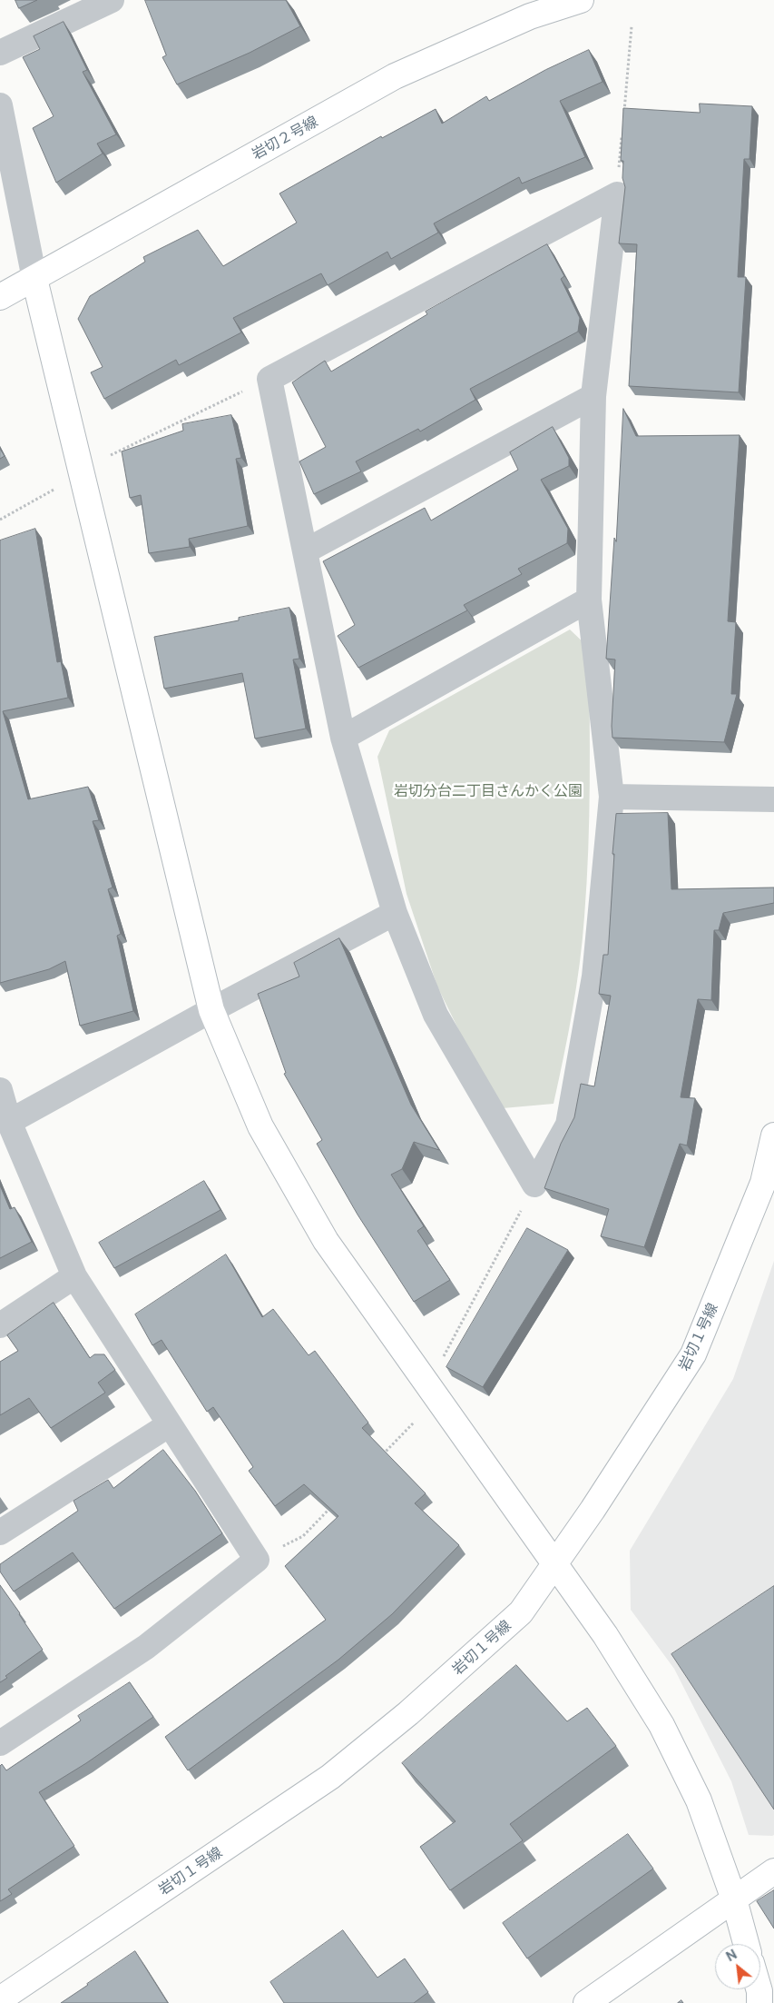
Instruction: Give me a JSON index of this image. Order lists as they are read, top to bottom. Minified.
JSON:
{"streets":{"street":["岩切２号線","岩切１号線"]},"parks":["岩切分台二丁目さんかく公園"],"north":"top left"}
